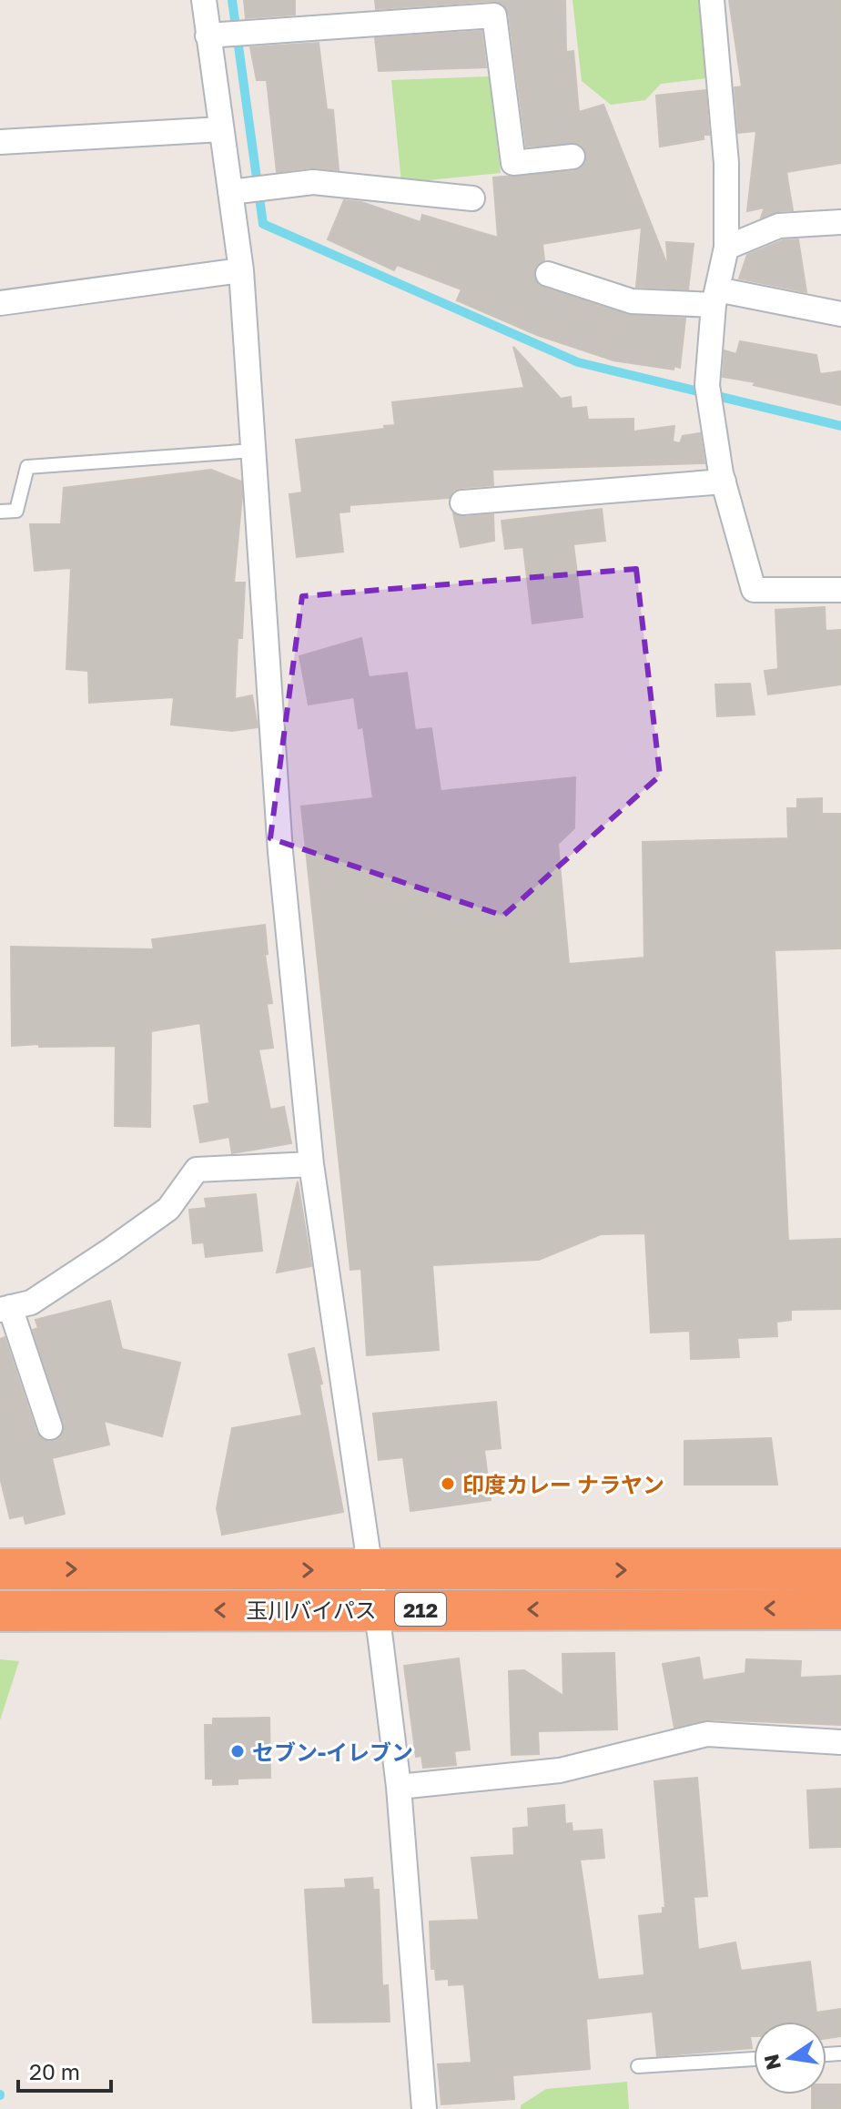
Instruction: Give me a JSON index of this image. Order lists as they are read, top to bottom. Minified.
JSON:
{"streets":{"highway":["玉川バイパス","212"]},"places":["印度カレー ナラヤン","セブン-イレブン"],"scale_bar":"20 m","north":"left"}
